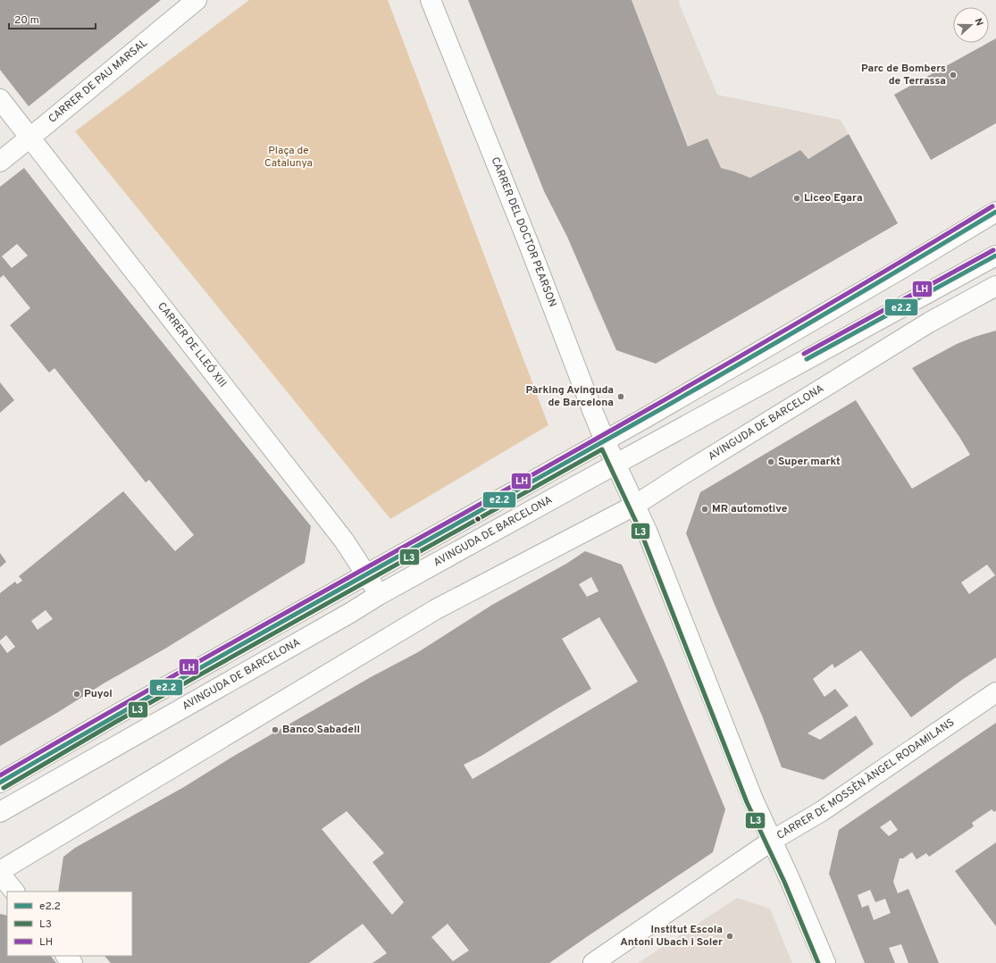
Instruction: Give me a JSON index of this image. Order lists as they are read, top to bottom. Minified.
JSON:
{"streets":{"street":["CARRER DE PAU MARSAL","CARRER DEL DOCTOR PEARSON","CARRER DE LLEÓ XIII","AVINGUDA DE BARCELONA","CARRER DE MOSSÈN ÀNGEL RODAMILANS"]},"crossings":[["CARRER DE PAU MARSAL","CARRER DE LLEÓ XIII"],["CARRER DEL DOCTOR PEARSON","AVINGUDA DE BARCELONA"],["CARRER DEL DOCTOR PEARSON","CARRER DE MOSSÈN ÀNGEL RODAMILANS"],["CARRER DE LLEÓ XIII","AVINGUDA DE BARCELONA"]],"parks":["Plaça de Catalunya"],"places":["Parc de Bombers de Terrassa","Liceo Egara","Pàrking Avinguda de Barcelona","Super markt","MR automotive","Puyol","Banco Sabadell","Institut Escola Antoni Ubach i Soler"],"lines":["transit line LH","transit line e2.2","transit line L3"],"legend":["e2.2","L3","LH"],"scale_bar":"20 m","north":"right"}
